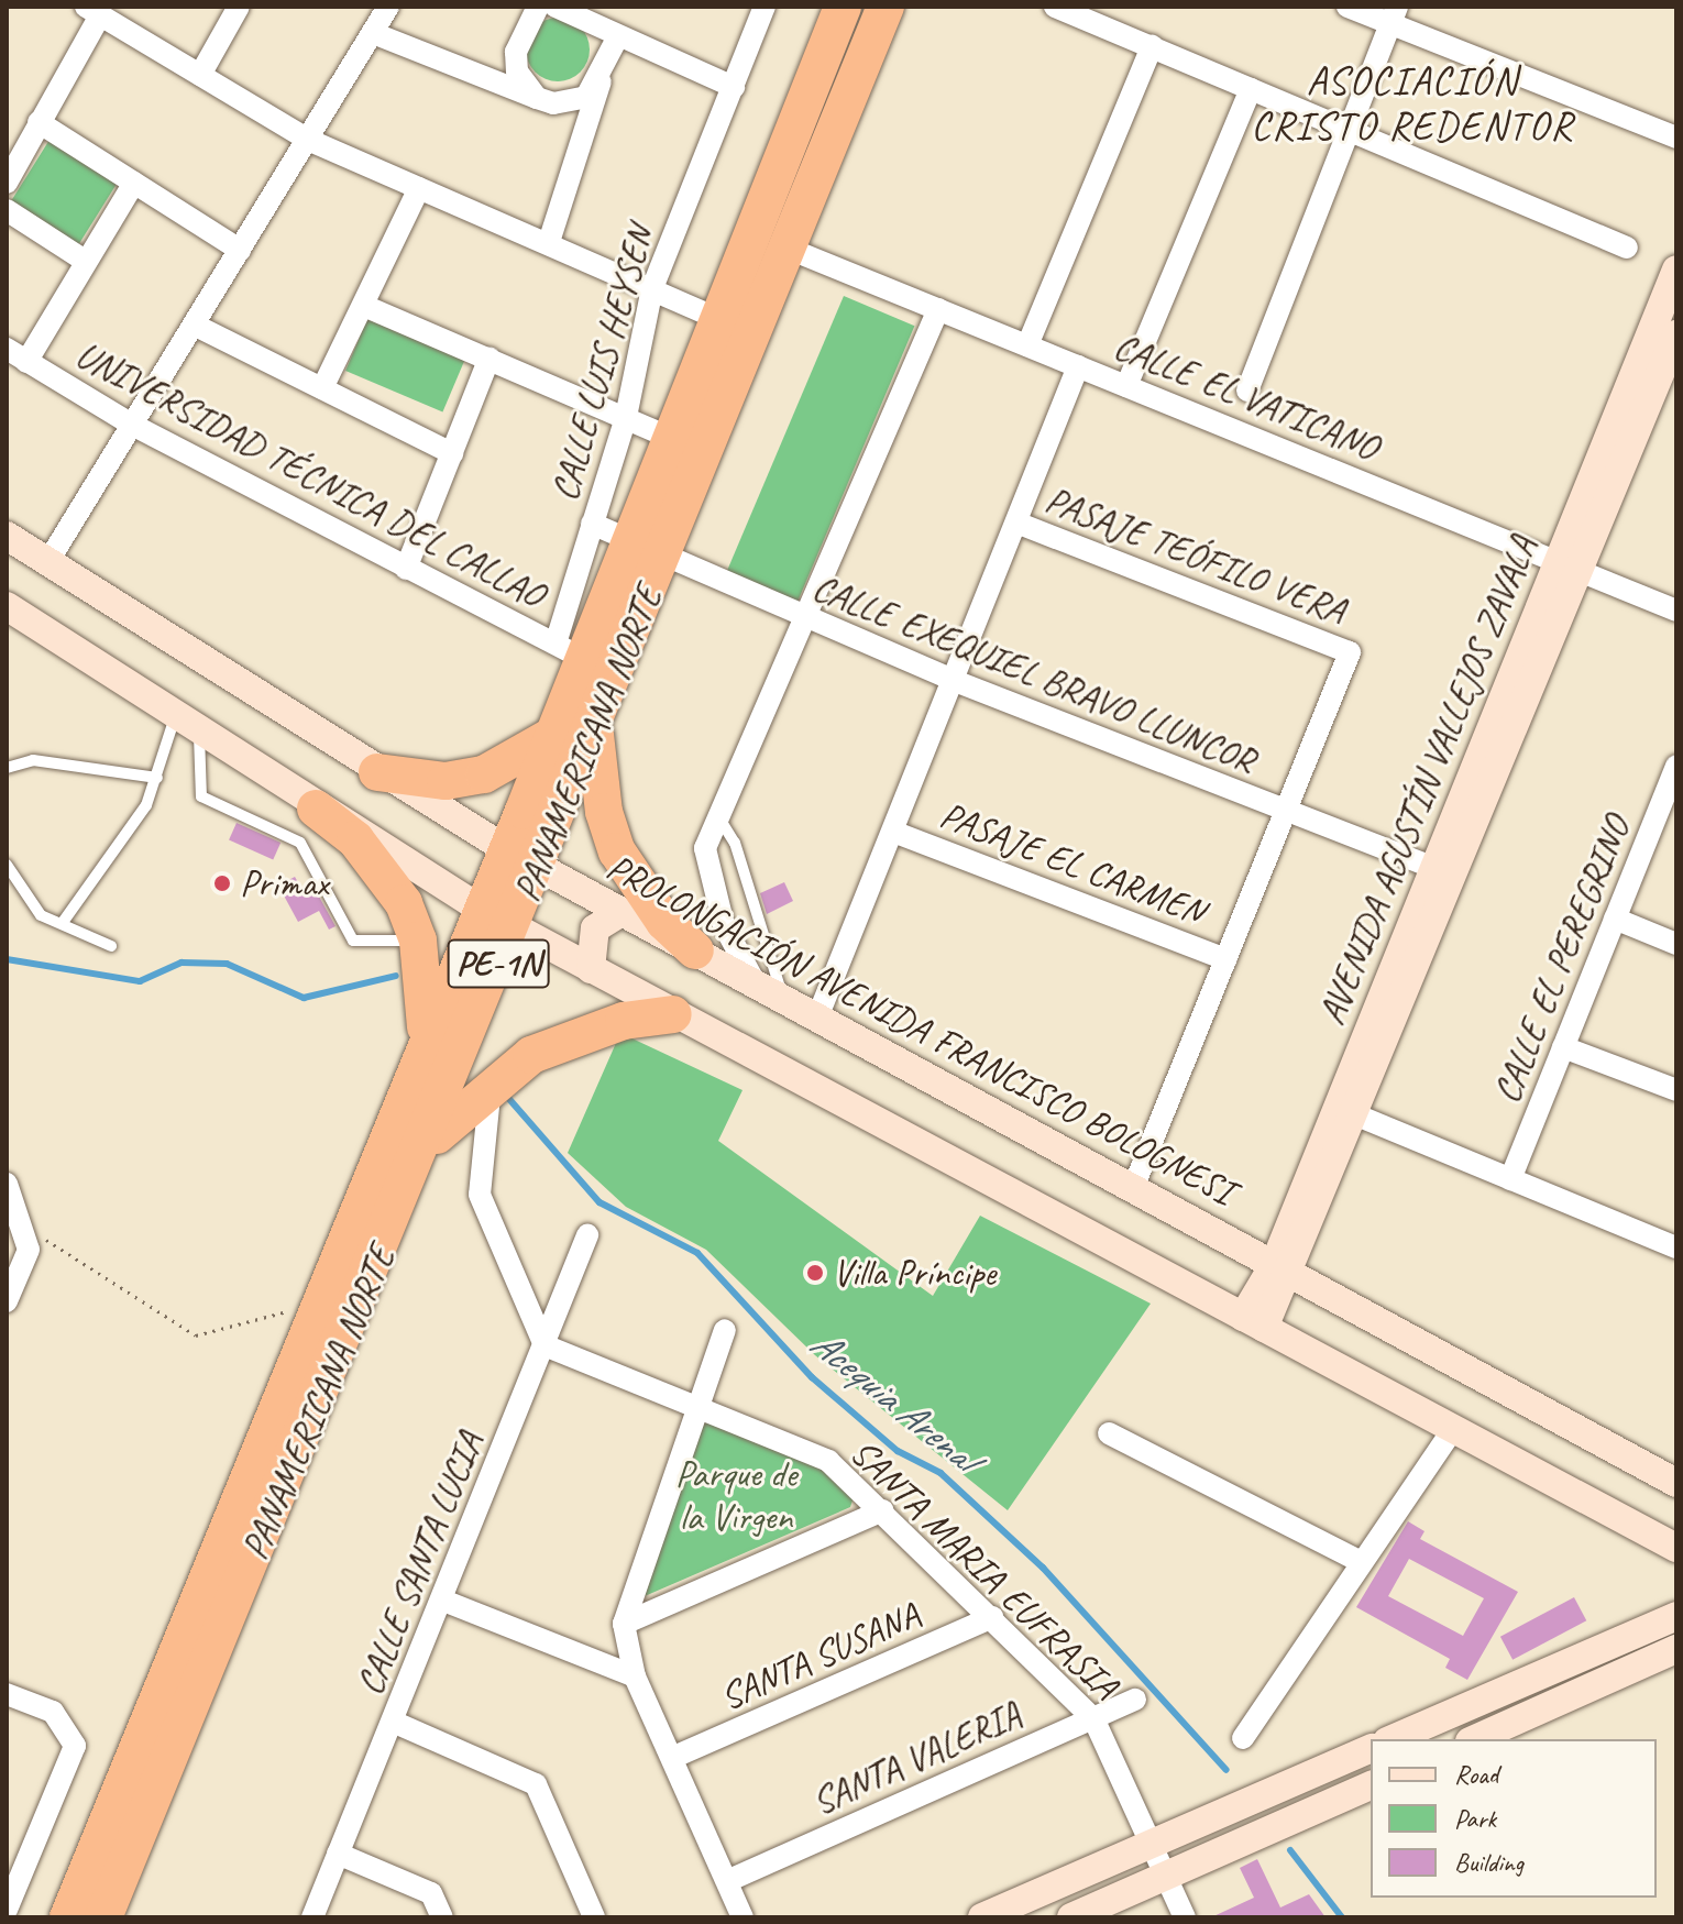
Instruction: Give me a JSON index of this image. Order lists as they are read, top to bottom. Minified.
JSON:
{"streets":{"highway":["PANAMERICANA NORTE","PE-1N"],"main road":["AVENIDA AGUSTÍN VALLEJOS ZAVALA","PROLONGACIÓN AVENIDA FRANCISCO BOLOGNESI"],"street":["CALLE LUIS HEYSEN","CALLE EL VATICANO","UNIVERSIDAD TÉCNICA DEL CALLAO","PASAJE TEÓFILO VERA","CALLE EXEQUIEL BRAVO LLUNCOR","PASAJE EL CARMEN","CALLE EL PEREGRINO","CALLE SANTA LUCIA","SANTA MARIA EUFRASIA","SANTA SUSANA","SANTA VALERIA"]},"crossings":[["CALLE LUIS HEYSEN","UNIVERSIDAD TÉCNICA DEL CALLAO"],["CALLE LUIS HEYSEN","CALLE EXEQUIEL BRAVO LLUNCOR"],["CALLE LUIS HEYSEN","PANAMERICANA NORTE"],["CALLE EL VATICANO","PANAMERICANA NORTE"],["CALLE EL VATICANO","AVENIDA AGUSTÍN VALLEJOS ZAVALA"],["UNIVERSIDAD TÉCNICA DEL CALLAO","PANAMERICANA NORTE"],["PASAJE TEÓFILO VERA","CALLE EXEQUIEL BRAVO LLUNCOR"],["CALLE EXEQUIEL BRAVO LLUNCOR","PANAMERICANA NORTE"],["CALLE EXEQUIEL BRAVO LLUNCOR","AVENIDA AGUSTÍN VALLEJOS ZAVALA"],["PANAMERICANA NORTE","PROLONGACIÓN AVENIDA FRANCISCO BOLOGNESI"],["AVENIDA AGUSTÍN VALLEJOS ZAVALA","PROLONGACIÓN AVENIDA FRANCISCO BOLOGNESI"],["CALLE SANTA LUCIA","SANTA MARIA EUFRASIA"],["SANTA MARIA EUFRASIA","SANTA SUSANA"],["SANTA MARIA EUFRASIA","SANTA VALERIA"]],"districts":["ASOCIACIÓN CRISTO REDENTOR"],"water":["Acequia Arenal"],"parks":["Parque de la Virgen"],"places":["Primax","Villa Príncipe"],"legend":["Road","Park","Building"]}
